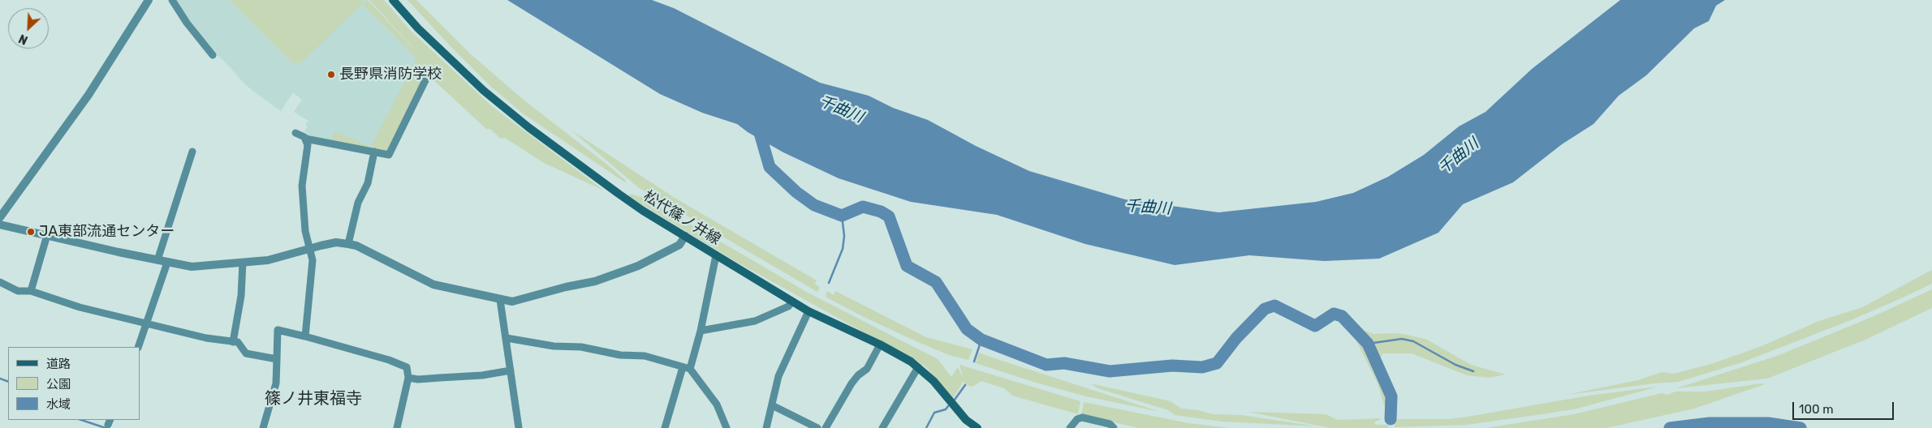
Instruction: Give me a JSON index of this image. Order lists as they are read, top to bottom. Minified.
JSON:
{"streets":{"main road":["松代篠ノ井線"]},"districts":["篠ノ井東福寺"],"water":["千曲川"],"places":["長野県消防学校","JA東部流通センター"],"legend":["道路","公園","水域"],"scale_bar":"100 m","north":"bottom left"}
